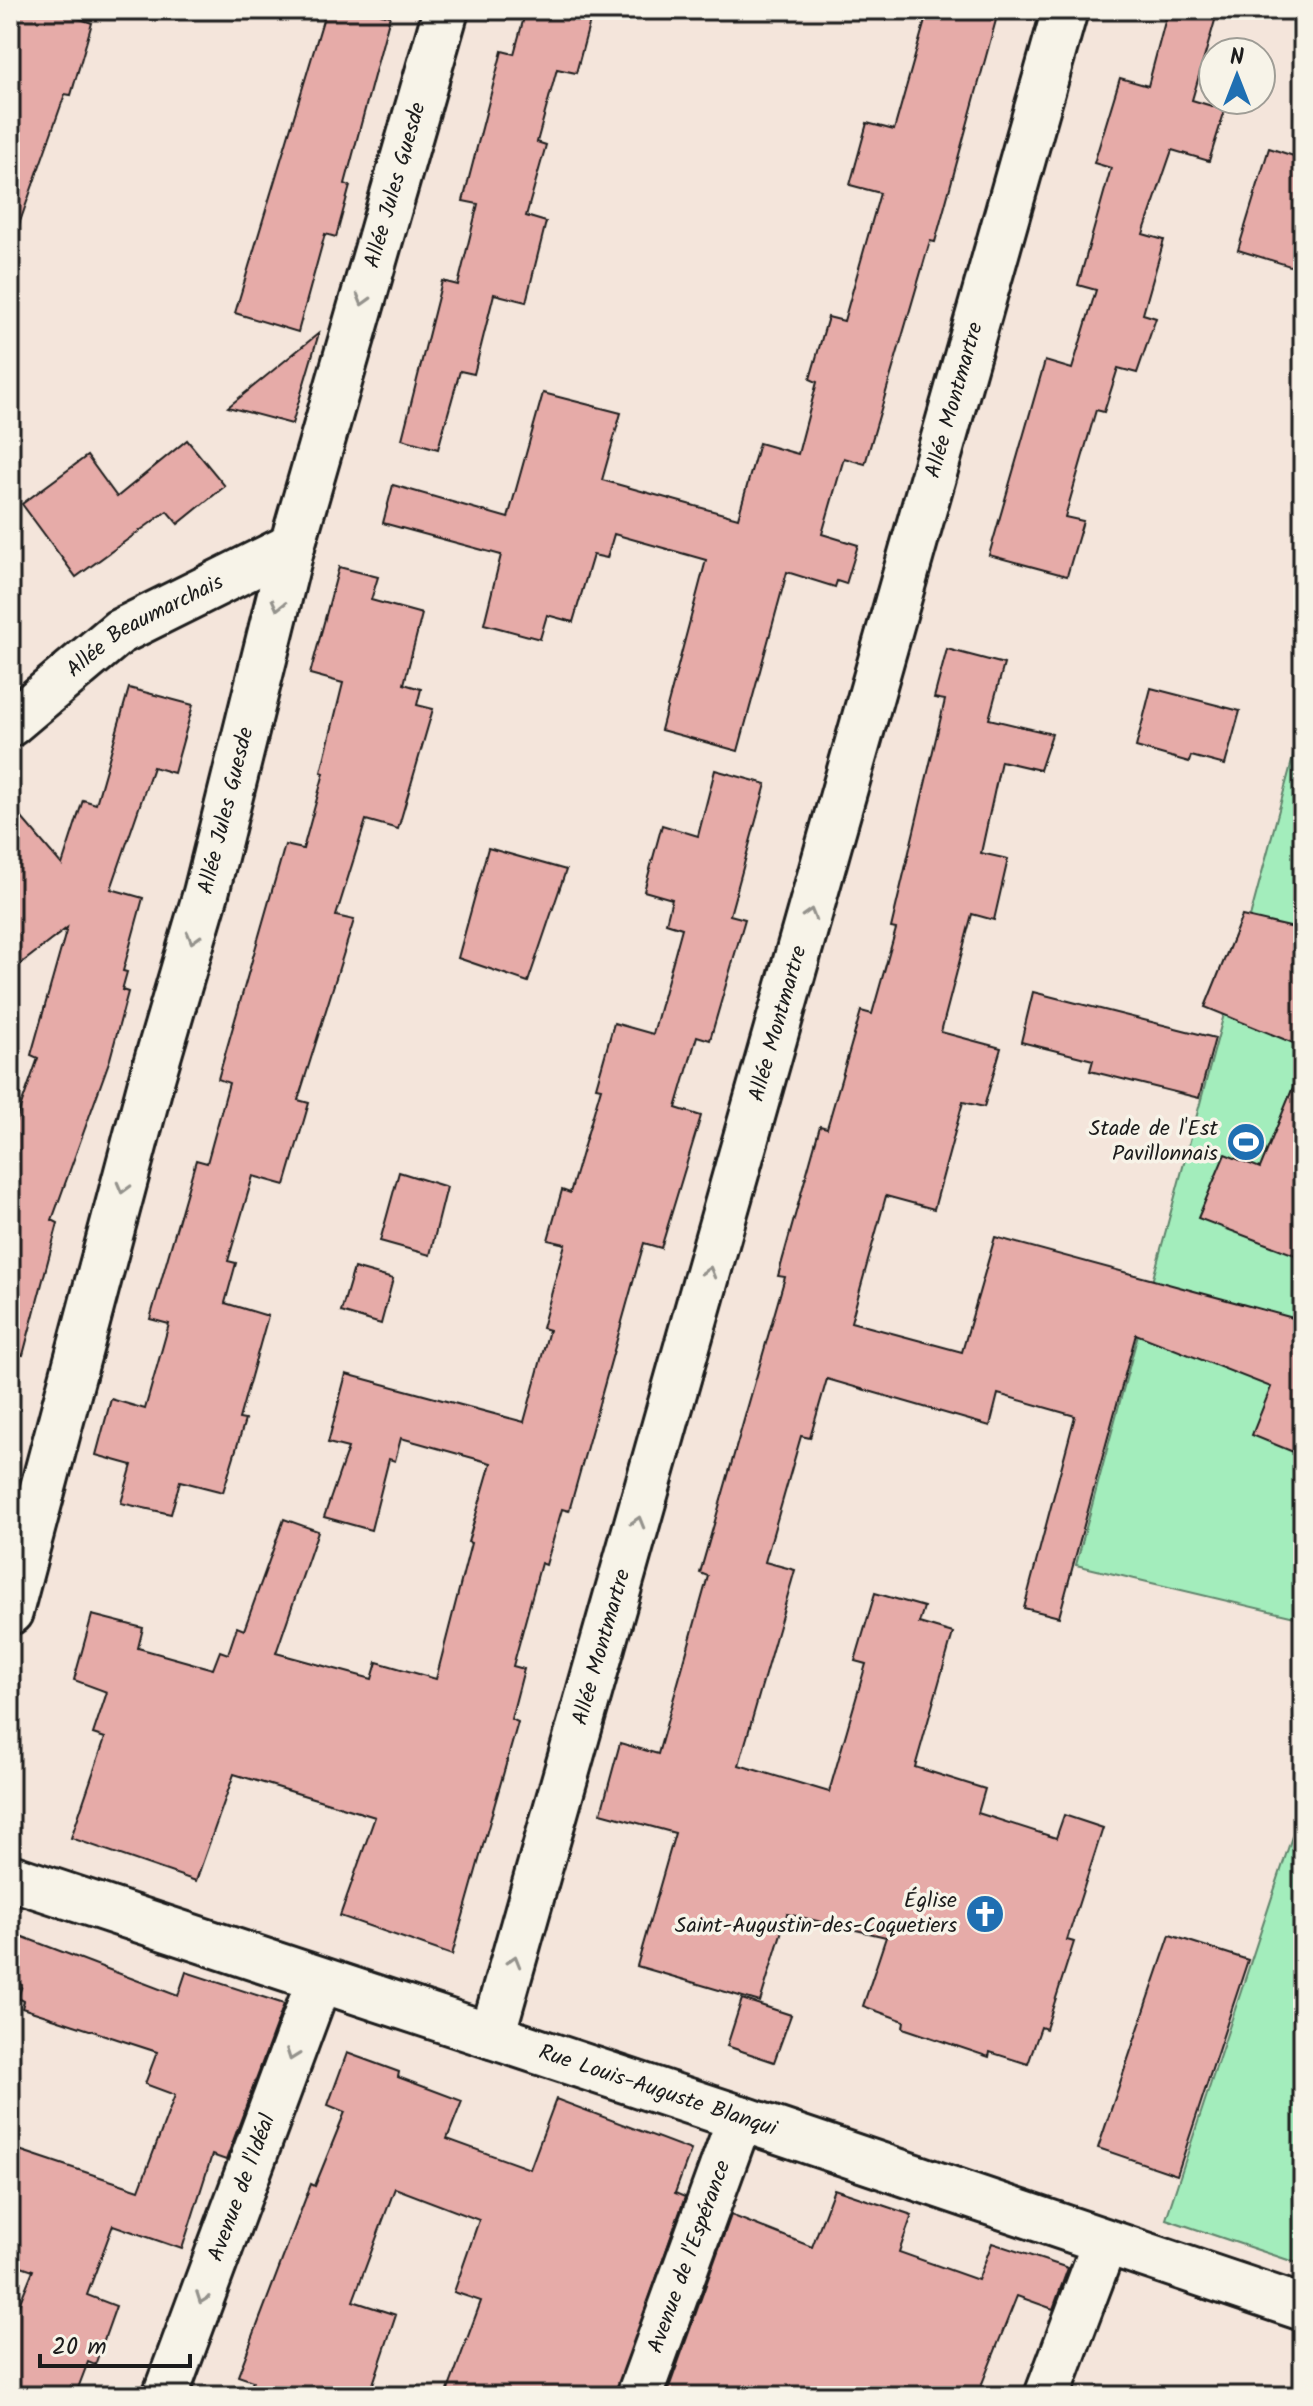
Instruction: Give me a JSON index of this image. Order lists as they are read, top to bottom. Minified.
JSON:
{"streets":{"street":["Allée Jules Guesde","Allée Montmartre","Allée Beaumarchais","Rue Louis-Auguste Blanqui","Avenue de l'Idéal","Avenue de l'Espérance"]},"crossings":[["Allée Jules Guesde","Allée Beaumarchais"],["Allée Montmartre","Rue Louis-Auguste Blanqui"],["Rue Louis-Auguste Blanqui","Avenue de l'Idéal"],["Rue Louis-Auguste Blanqui","Avenue de l'Espérance"]],"one_way":["Allée Jules Guesde","Allée Montmartre","Avenue de l'Idéal"],"places":{"sports":["Stade de l'Est Pavillonnais"],"church":["Église Saint-Augustin-des-Coquetiers"]},"scale_bar":"20 m","north":"top"}
